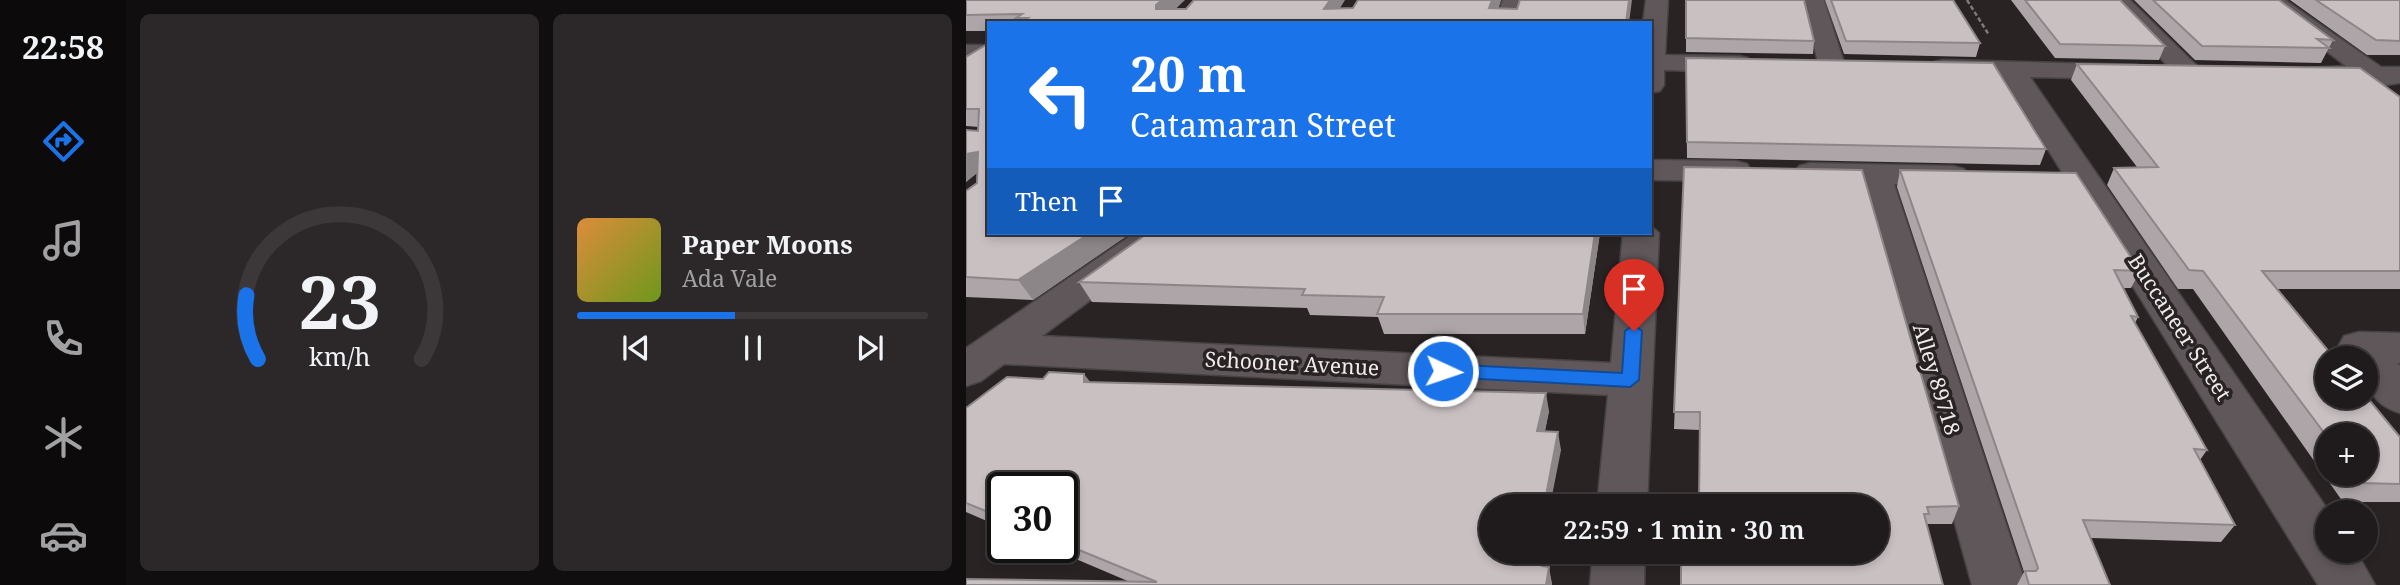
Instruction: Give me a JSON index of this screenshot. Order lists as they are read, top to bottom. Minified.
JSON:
{"streets":{"street":["Buccaneer Street","Schooner Avenue","Alley 89718"]},"page":{"tabs":"22:58","turn":["20 m","Catamaran Street"],"then":"Then","song":["Paper Moons","Ada Vale"],"map_buttons":["+","−"],"limit":"30","trip":"22:59 · 1 min · 30 m","gauge":["23","km/h"]}}
